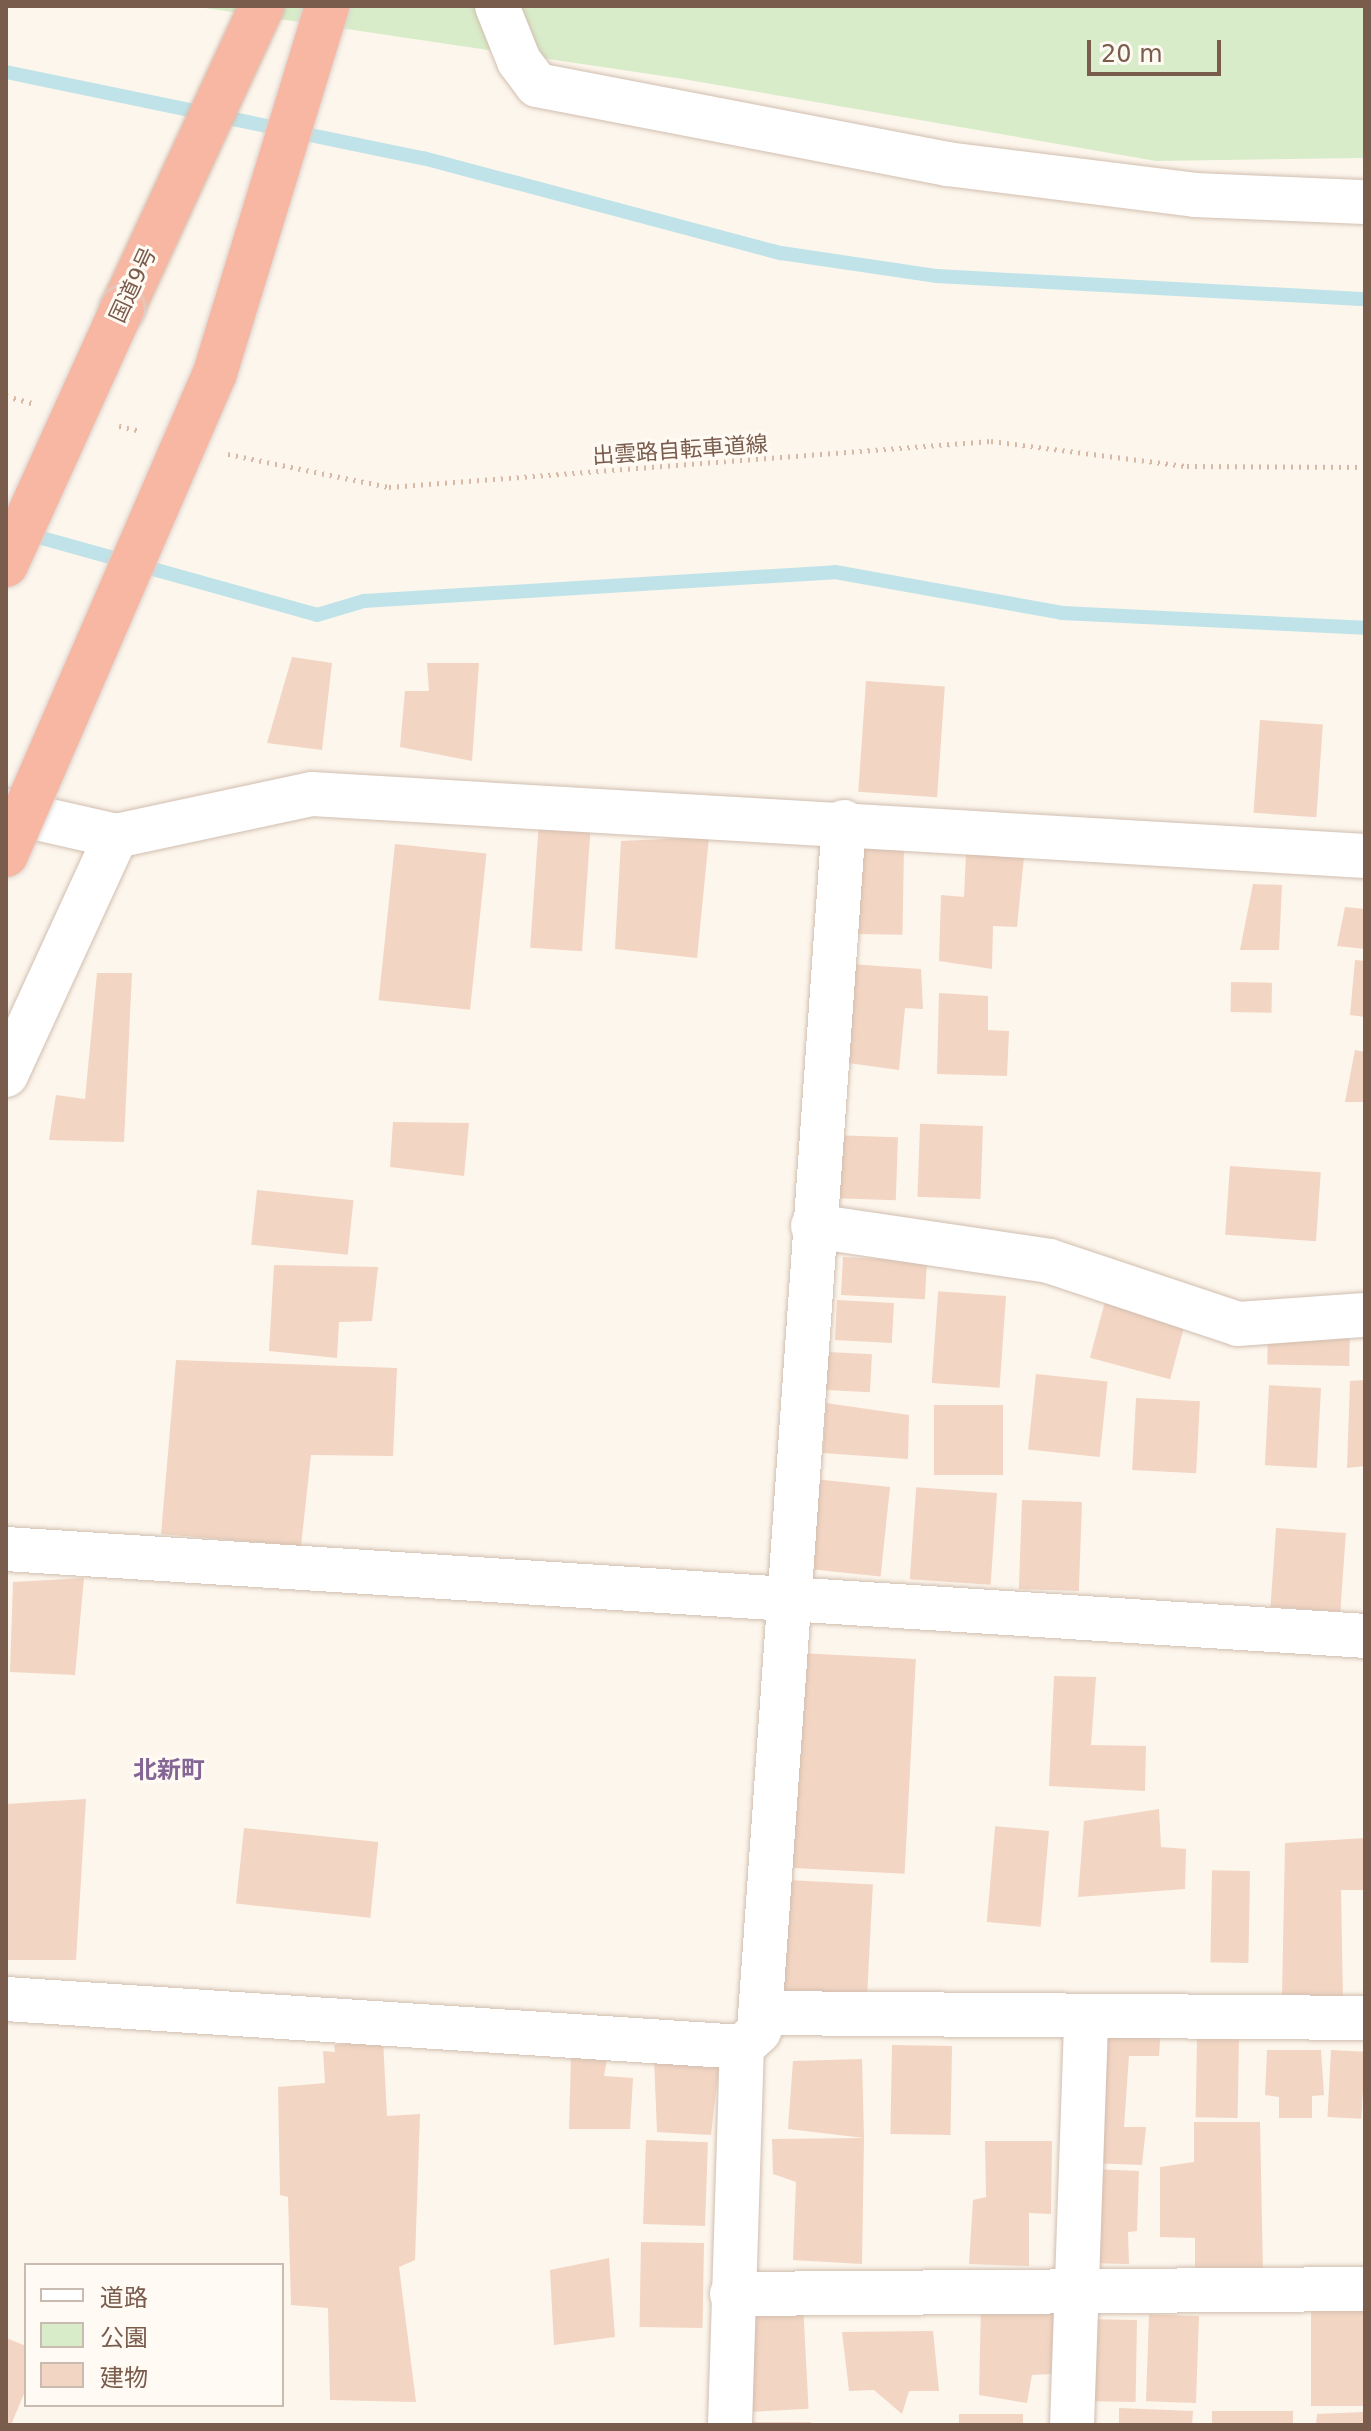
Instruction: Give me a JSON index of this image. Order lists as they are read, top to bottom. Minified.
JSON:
{"streets":{"highway":["国道9号"],"path":["出雲路自転車道線"]},"districts":["北新町"],"legend":["道路","公園","建物"],"scale_bar":"20 m"}
